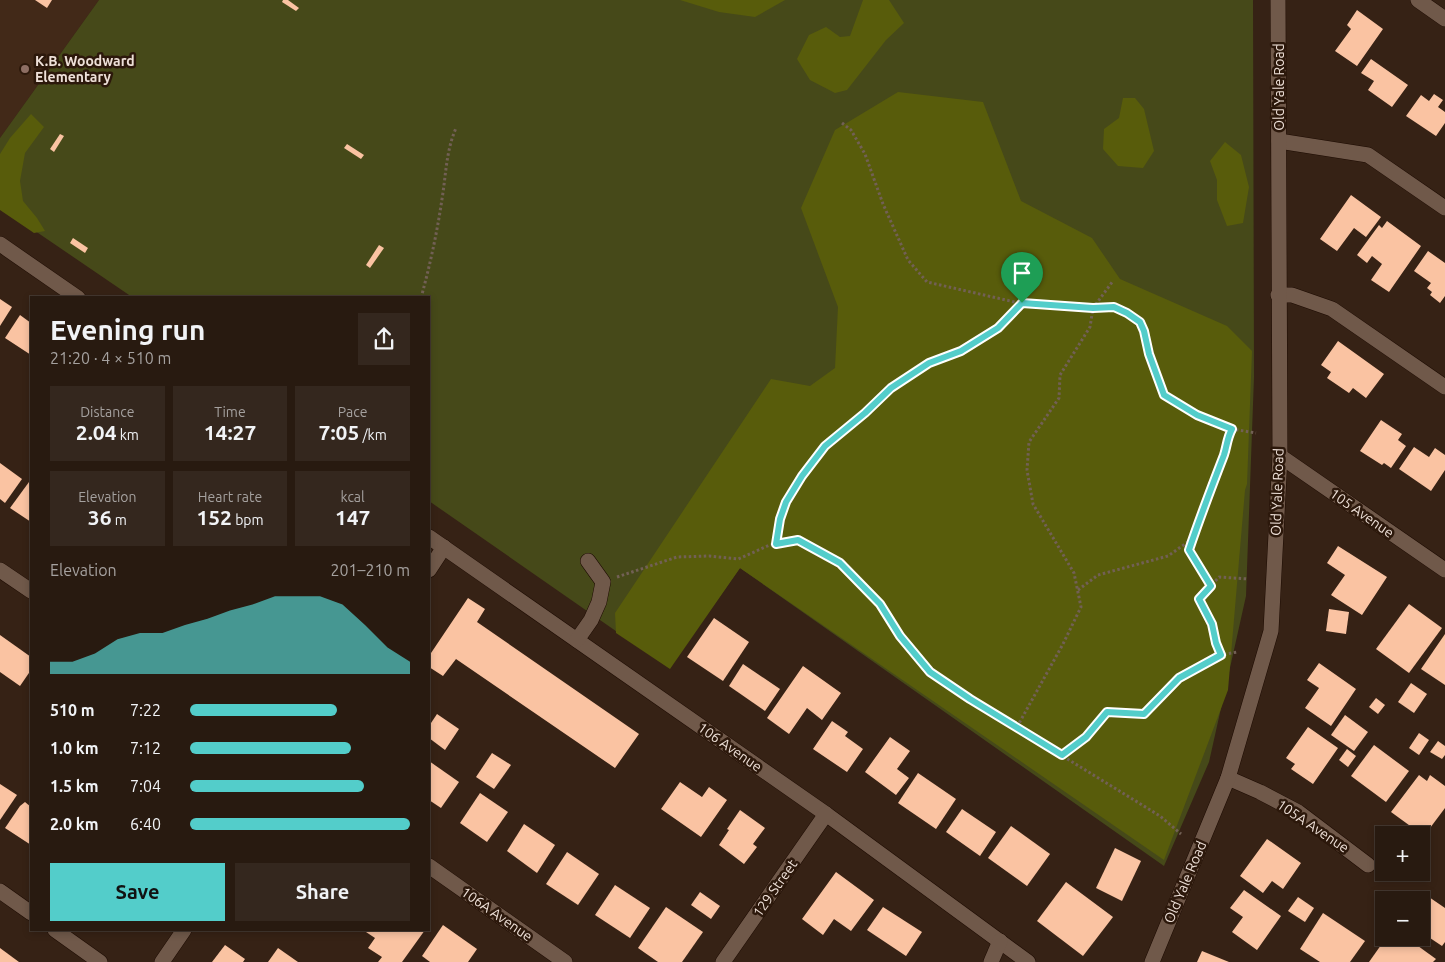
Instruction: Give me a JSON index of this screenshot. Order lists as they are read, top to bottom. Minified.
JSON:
{"streets":{"street":["Old Yale Road","105 Avenue","106 Avenue","105A Avenue","129 Street","106A Avenue"]},"crossings":[["Old Yale Road","105 Avenue"],["Old Yale Road","105A Avenue"],["106 Avenue","129 Street"]],"places":["K.B. Woodward Elementary"],"page":{"heading":["Evening run","21:20 · 4 × 510 m"],"stats":[["Distance","2.04 km"],["Time","14:27"],["Pace","7:05 /km"],["Elevation","36 m"],["Heart rate","152 bpm"],["kcal","147"]],"chart":["Elevation","201–210 m"],"list":[{"name":"510 m","note":"7:22"},{"name":"1.0 km","note":"7:12"},{"name":"1.5 km","note":"7:04"},{"name":"2.0 km","note":"6:40"}],"map_buttons":["+","−"],"buttons":["Save","Share"]}}
